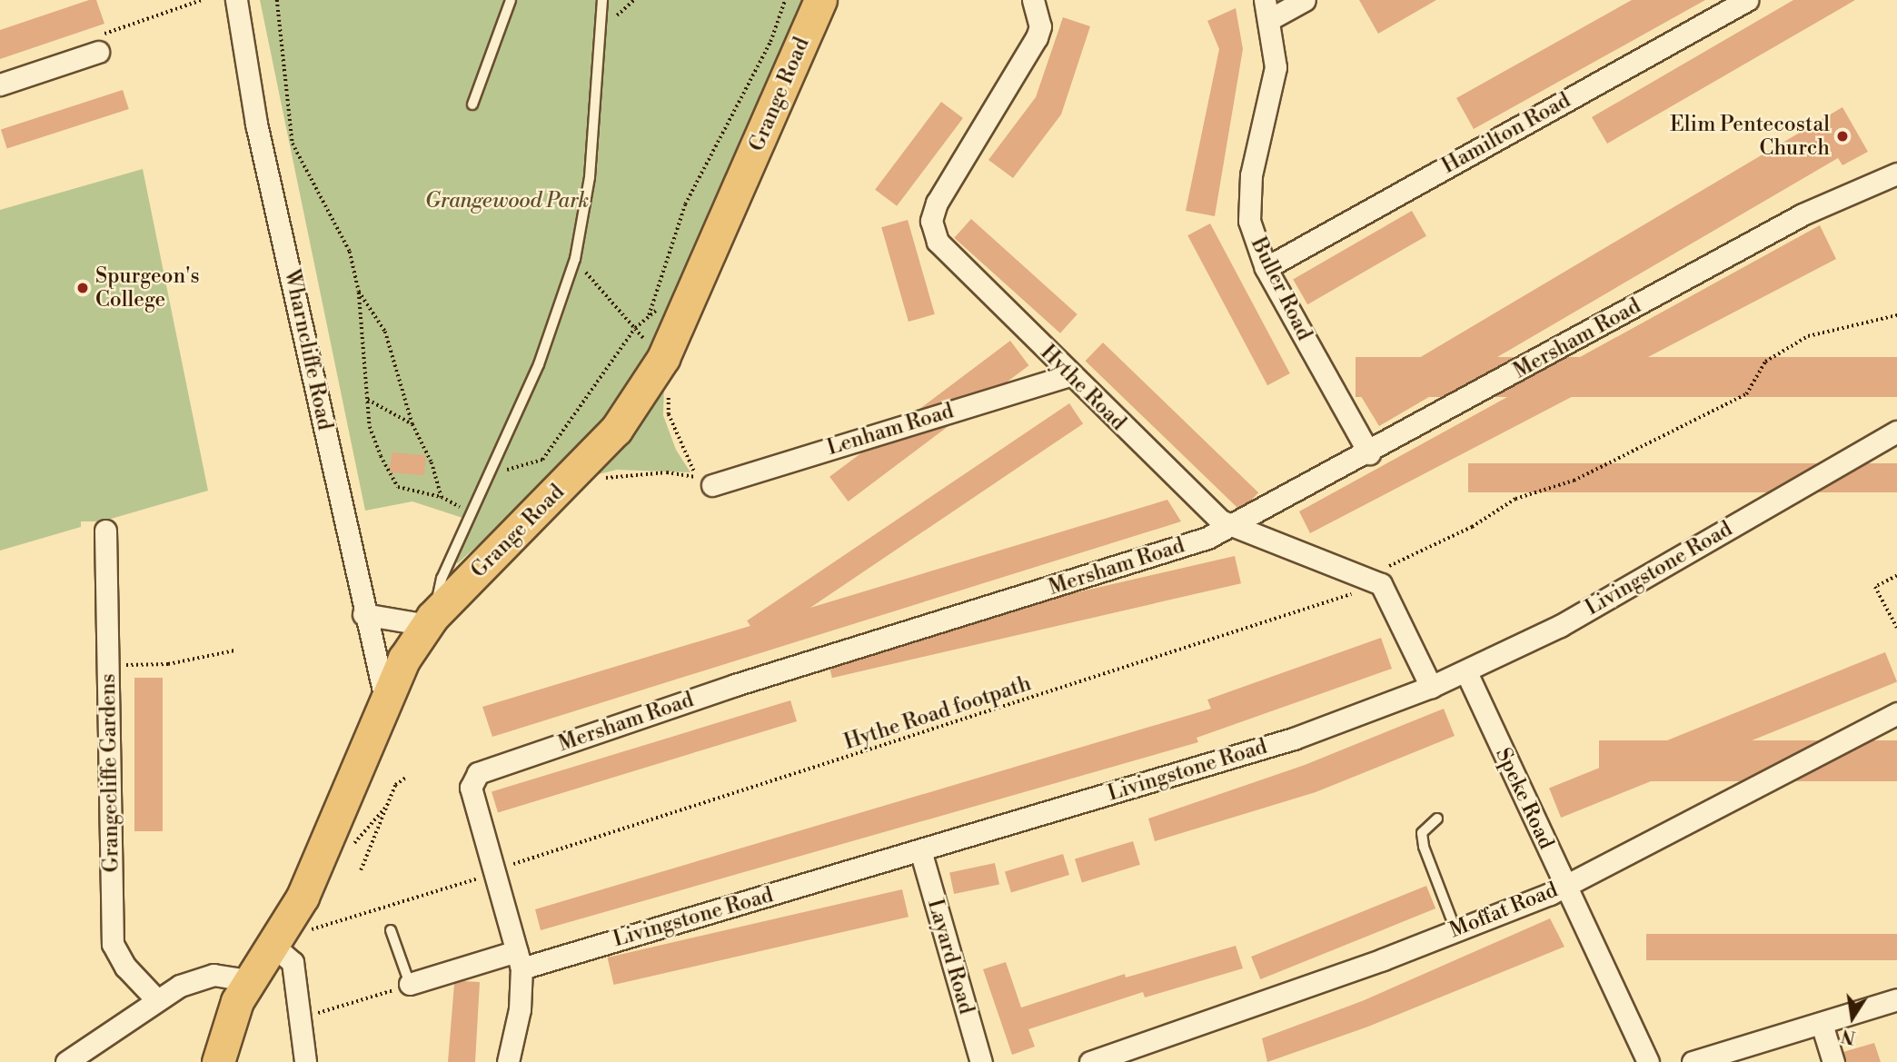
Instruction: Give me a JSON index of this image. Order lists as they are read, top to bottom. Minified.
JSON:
{"streets":{"main road":["Grange Road"],"street":["Hamilton Road","Buller Road","Mersham Road","Wharncliffe Road","Hythe Road","Lenham Road","Livingstone Road","Grangecliffe Gardens","Speke Road","Moffat Road","Layard Road"],"path":["Hythe Road footpath"]},"crossings":[["Grange Road","Wharncliffe Road"],["Hamilton Road","Buller Road"],["Buller Road","Mersham Road"],["Mersham Road","Hythe Road"],["Mersham Road","Livingstone Road"],["Hythe Road","Lenham Road"],["Hythe Road","Hythe Road footpath"],["Livingstone Road","Speke Road"],["Livingstone Road","Layard Road"],["Speke Road","Moffat Road"]],"parks":["Grangewood Park"],"places":["Elim Pentecostal Church","Spurgeon's College"],"north":"bottom"}
